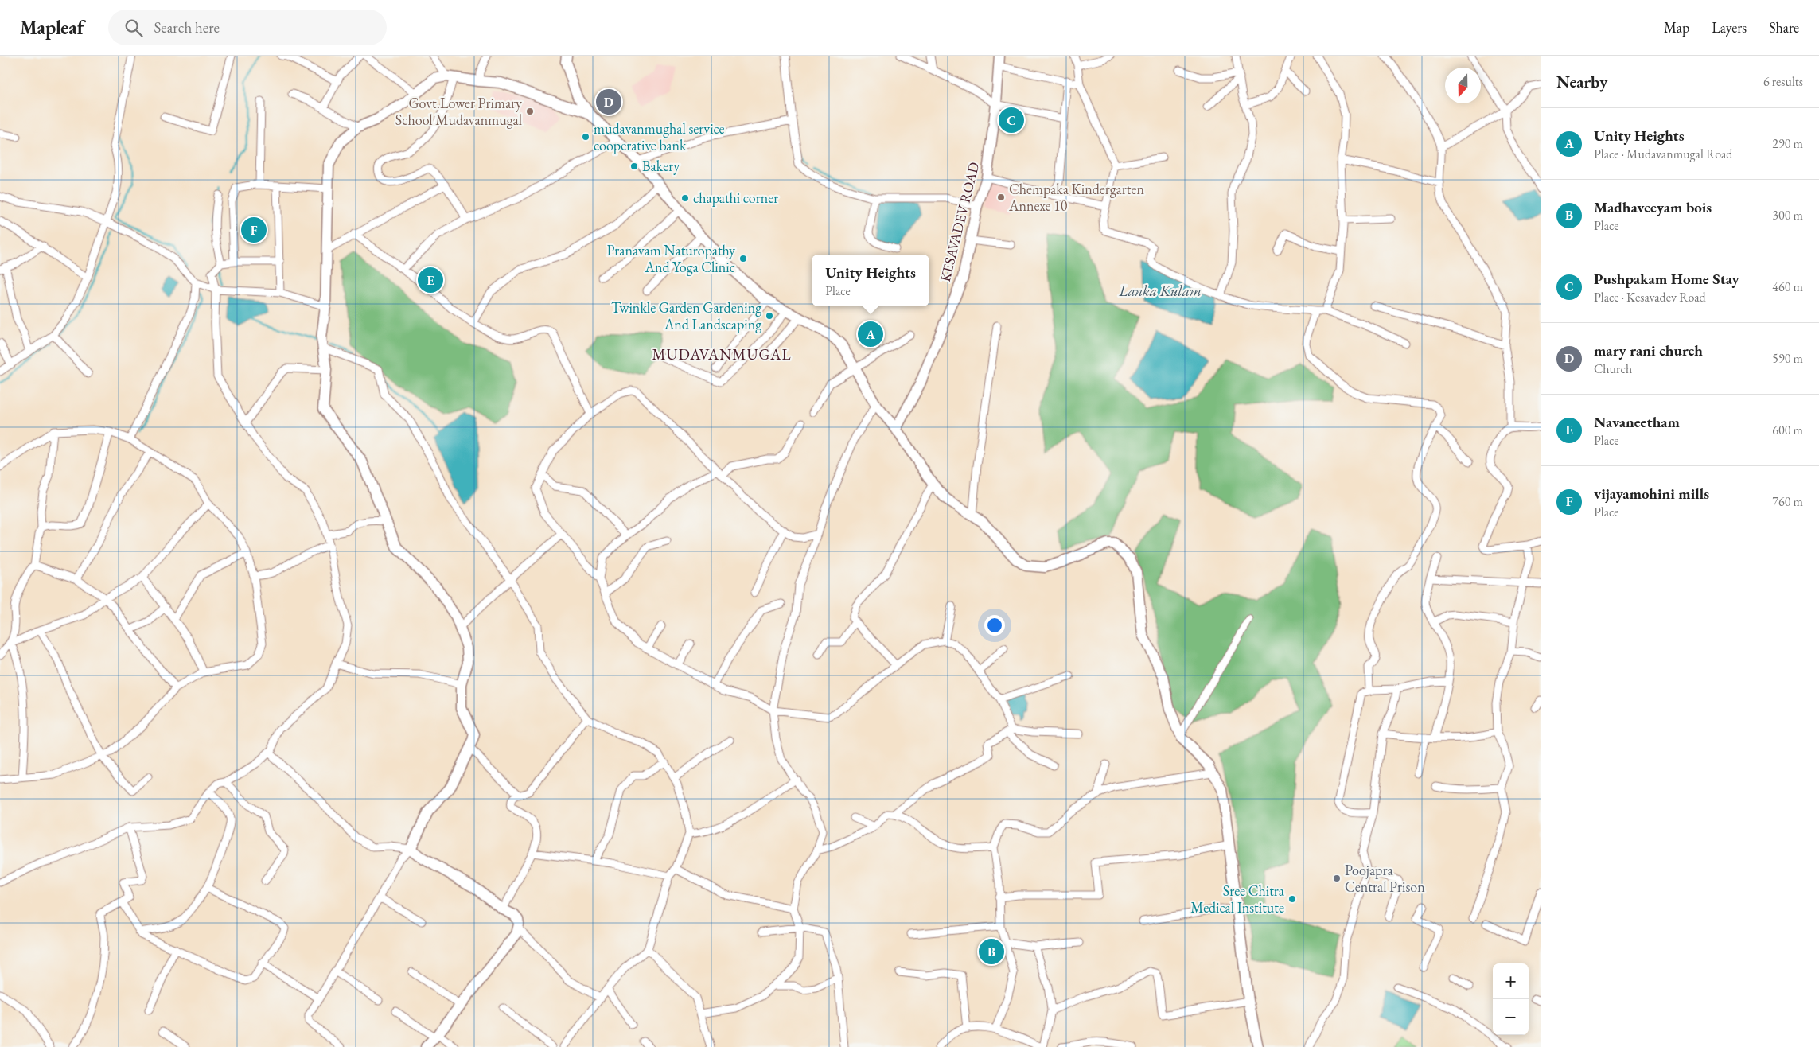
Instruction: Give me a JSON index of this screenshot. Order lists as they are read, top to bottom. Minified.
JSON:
{"streets":{"street":["KESAVADEV ROAD"]},"districts":["MUDAVANMUGAL"],"water":["Lanka Kulam"],"places":["Govt.Lower Primary School Mudavanmugal","mudavanmughal service cooperative bank","Bakery","Chempaka Kindergarten Annexe 10","chapathi corner","Pranavam Naturopathy And Yoga Clinic","Twinkle Garden Gardening And Landscaping","Poojapra Central Prison","Sree Chitra Medical Institute"],"north":"bottom","page":{"header":"Mapleaf","search":"Search here","nav":["Map","Layers","Share"],"heading":["Nearby","6 results"],"pins":["D","C","F","E","A","B"],"list":[{"mark":"A","name":"Unity Heights","note":"Place · Mudavanmugal Road","value":"290 m"},{"mark":"B","name":"Madhaveeyam bois","note":"Place","value":"300 m"},{"mark":"C","name":"Pushpakam Home Stay","note":"Place · Kesavadev Road","value":"460 m"},{"mark":"D","name":"mary rani church","note":"Church","value":"590 m"},{"mark":"E","name":"Navaneetham","note":"Place","value":"600 m"},{"mark":"F","name":"vijayamohini mills","note":"Place","value":"760 m"}],"popup":["Unity Heights","Place"],"map_buttons":["+","−"]}}
